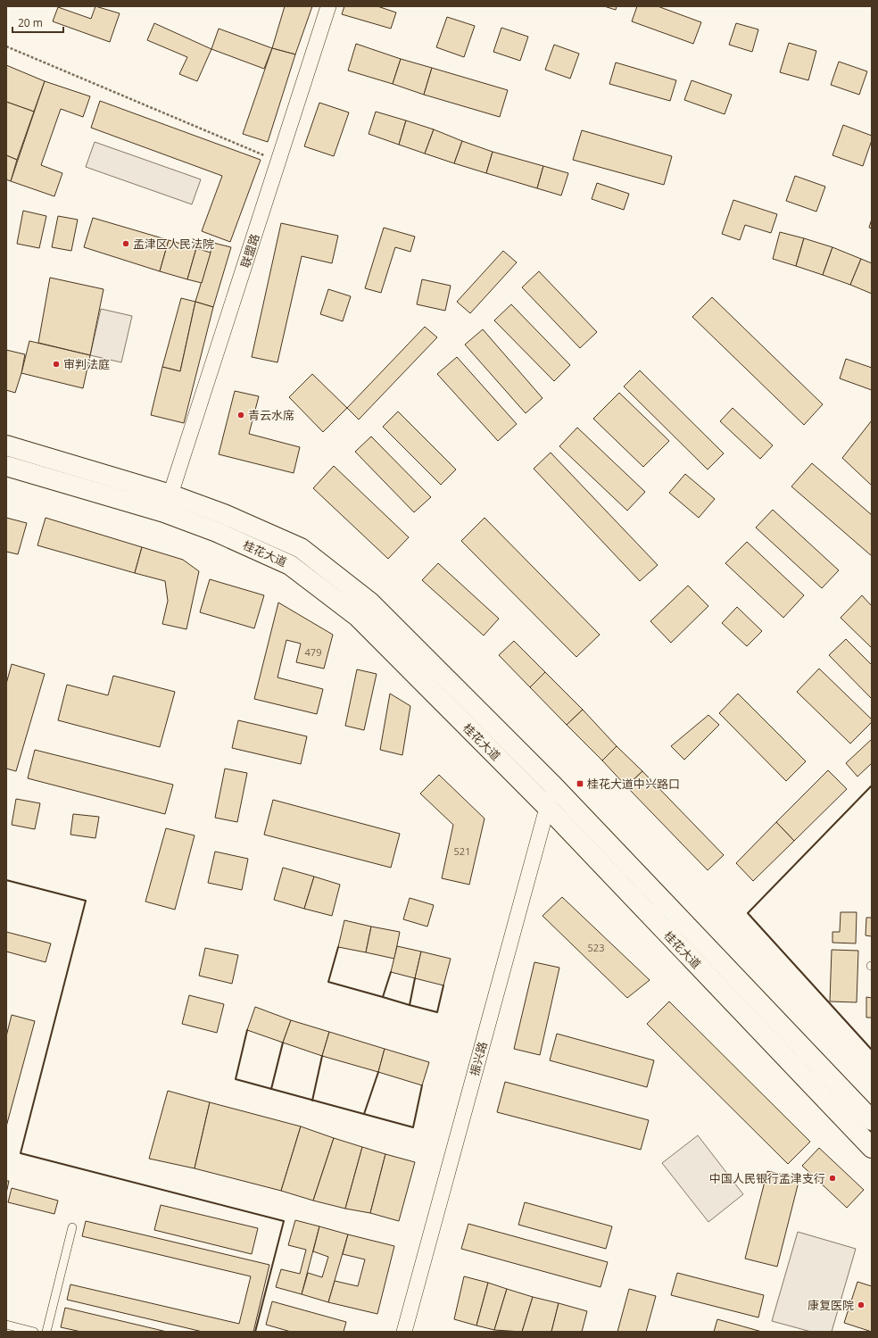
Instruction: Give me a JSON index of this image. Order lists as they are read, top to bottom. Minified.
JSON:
{"streets":{"main road":["桂花大道"],"street":["联盟路","振兴路"]},"crossings":[["联盟路","桂花大道"],["桂花大道","振兴路"]],"places":{"other":["孟津区人民法院","审判法庭","青云水席","中国人民银行孟津支行","康复医院"],"transit":["桂花大道中兴路口"]},"house_numbers":["479","521","523"],"scale_bar":"20 m"}
